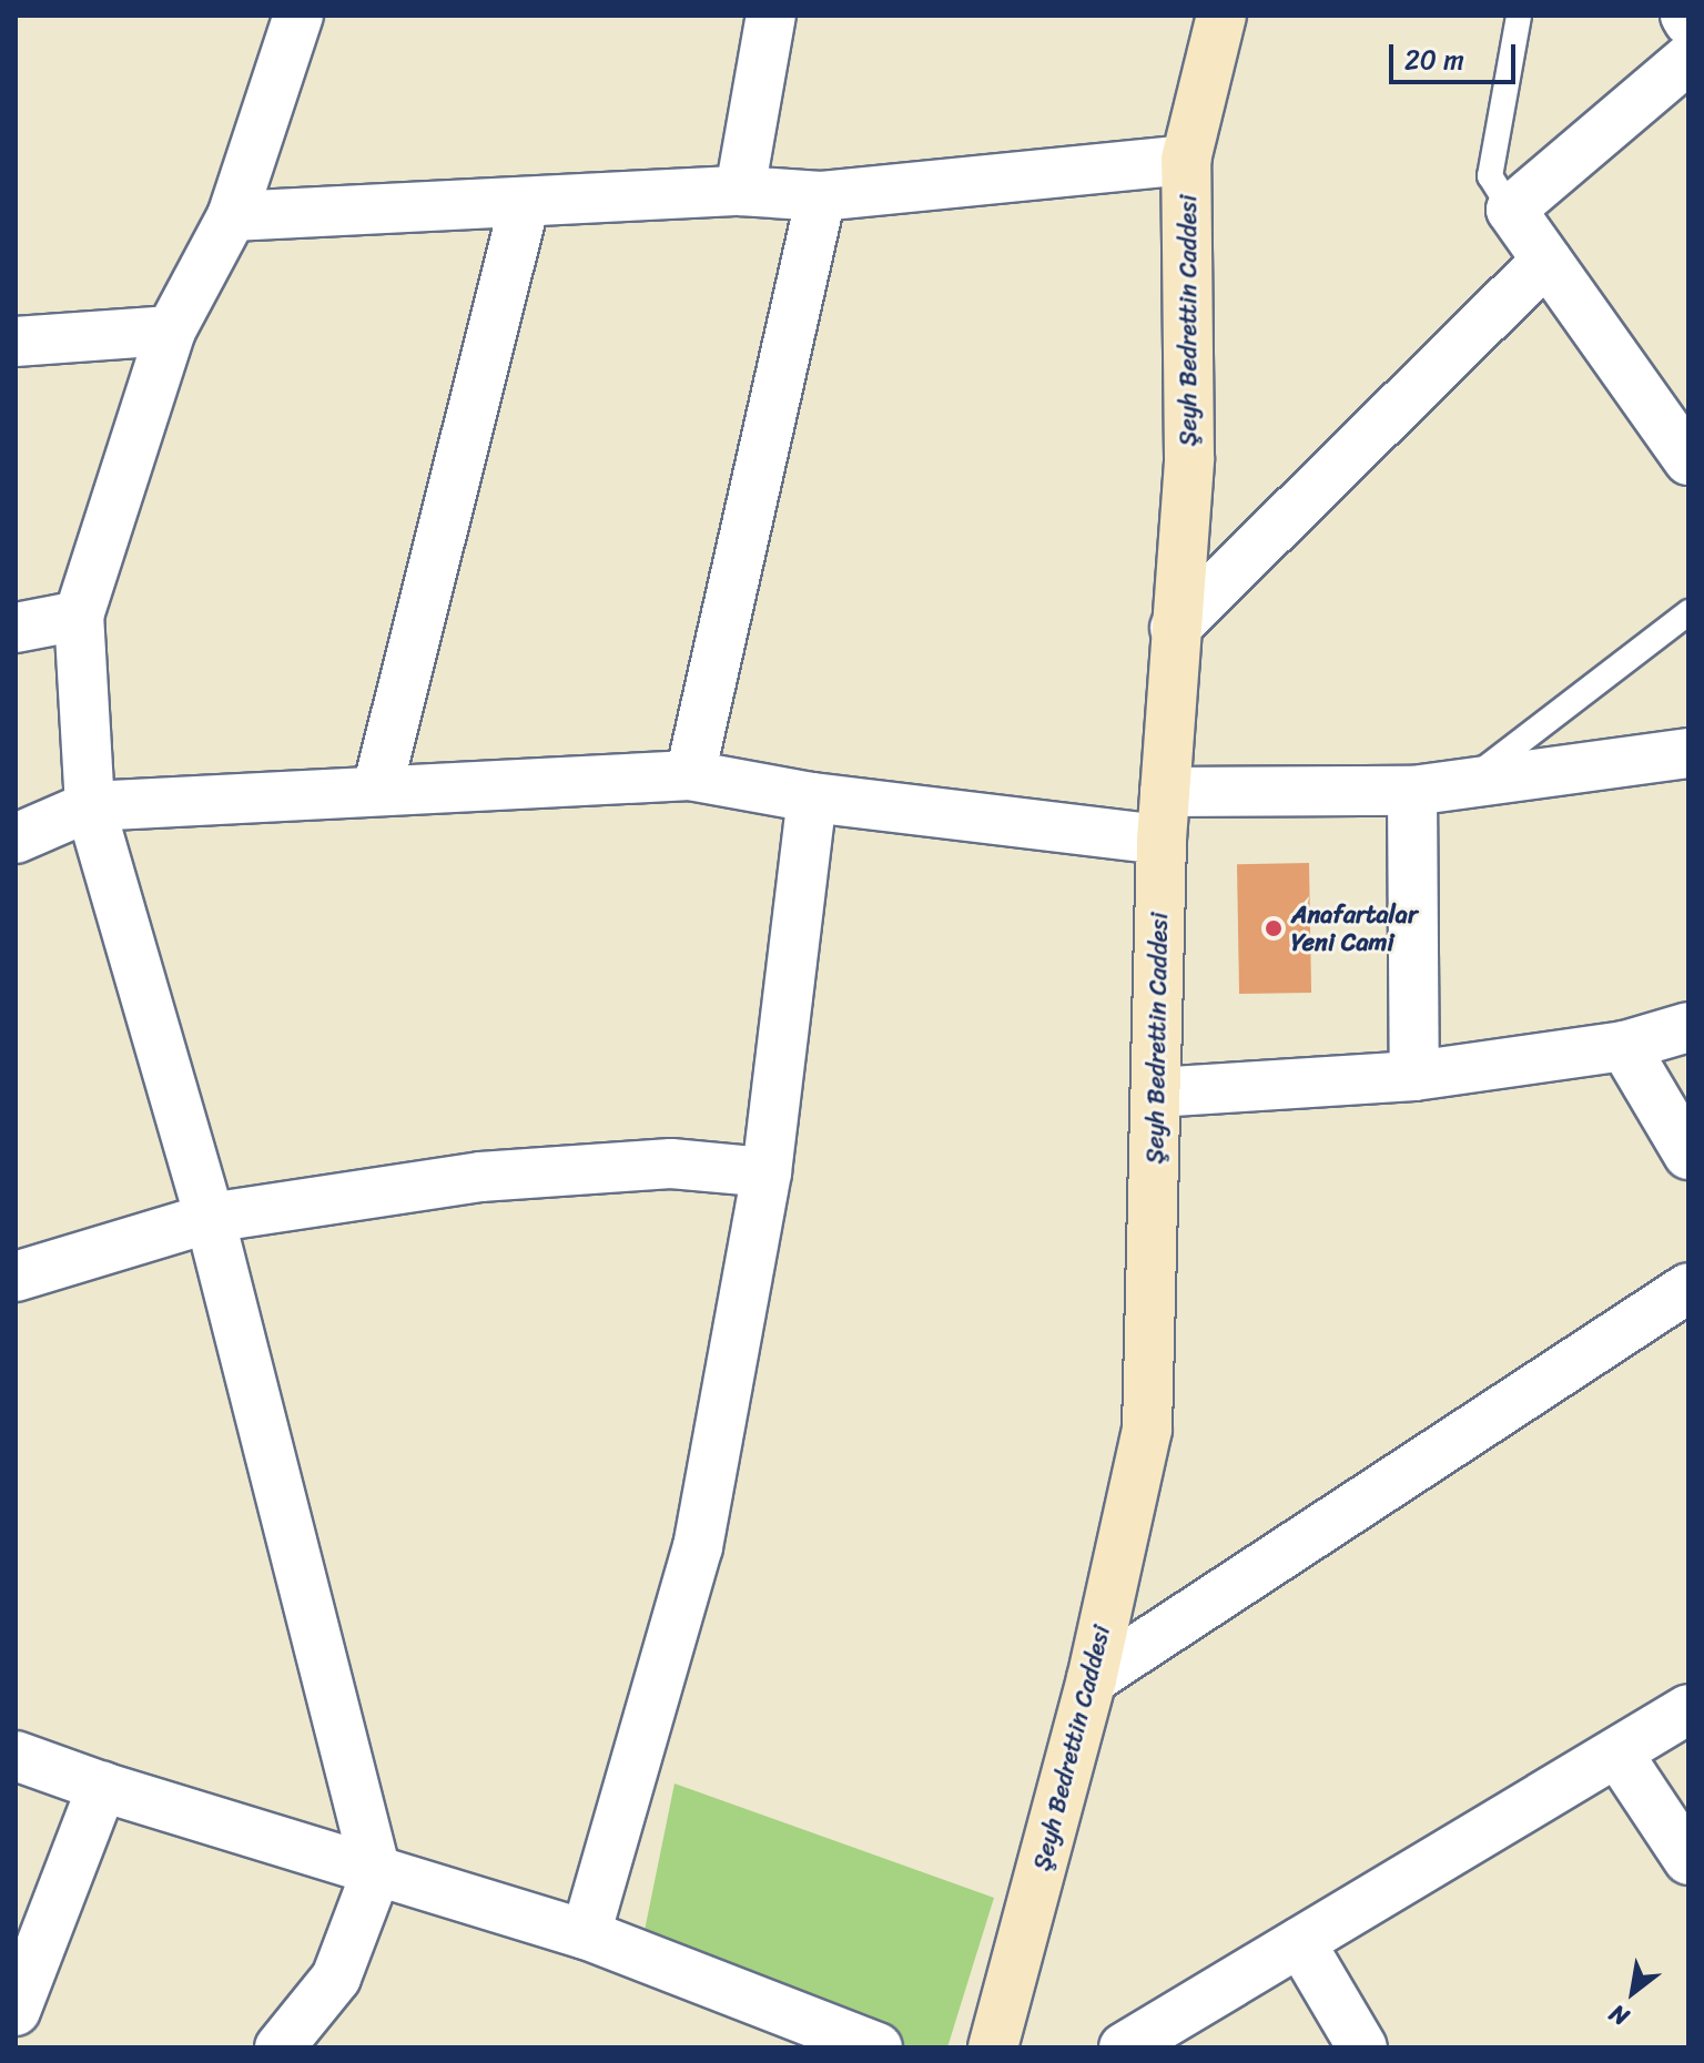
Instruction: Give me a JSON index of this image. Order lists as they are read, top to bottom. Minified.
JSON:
{"streets":{"main road":["Şeyh Bedrettin Caddesi"]},"places":["Anafartalar Yeni Cami"],"scale_bar":"20 m","north":"bottom left"}
